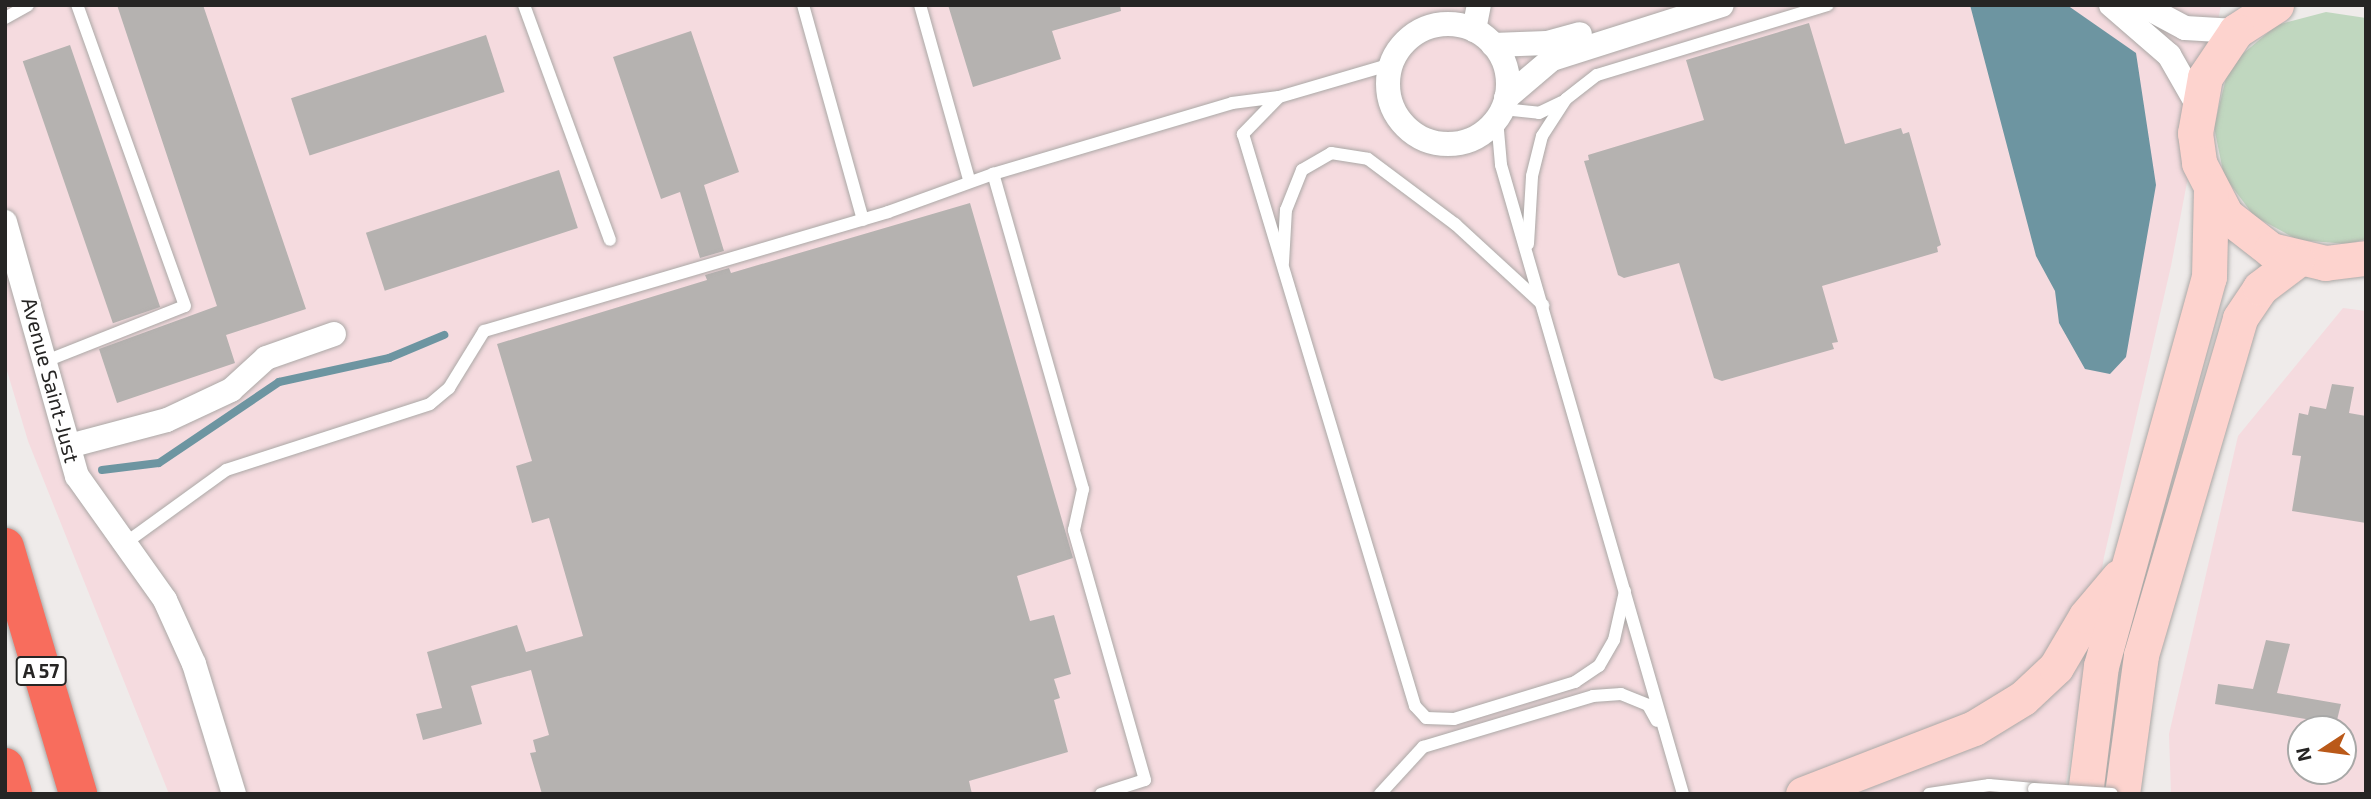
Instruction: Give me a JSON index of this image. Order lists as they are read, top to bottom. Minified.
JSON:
{"streets":{"highway":["A 57"],"street":["Avenue Saint-Just"]},"north":"left"}
